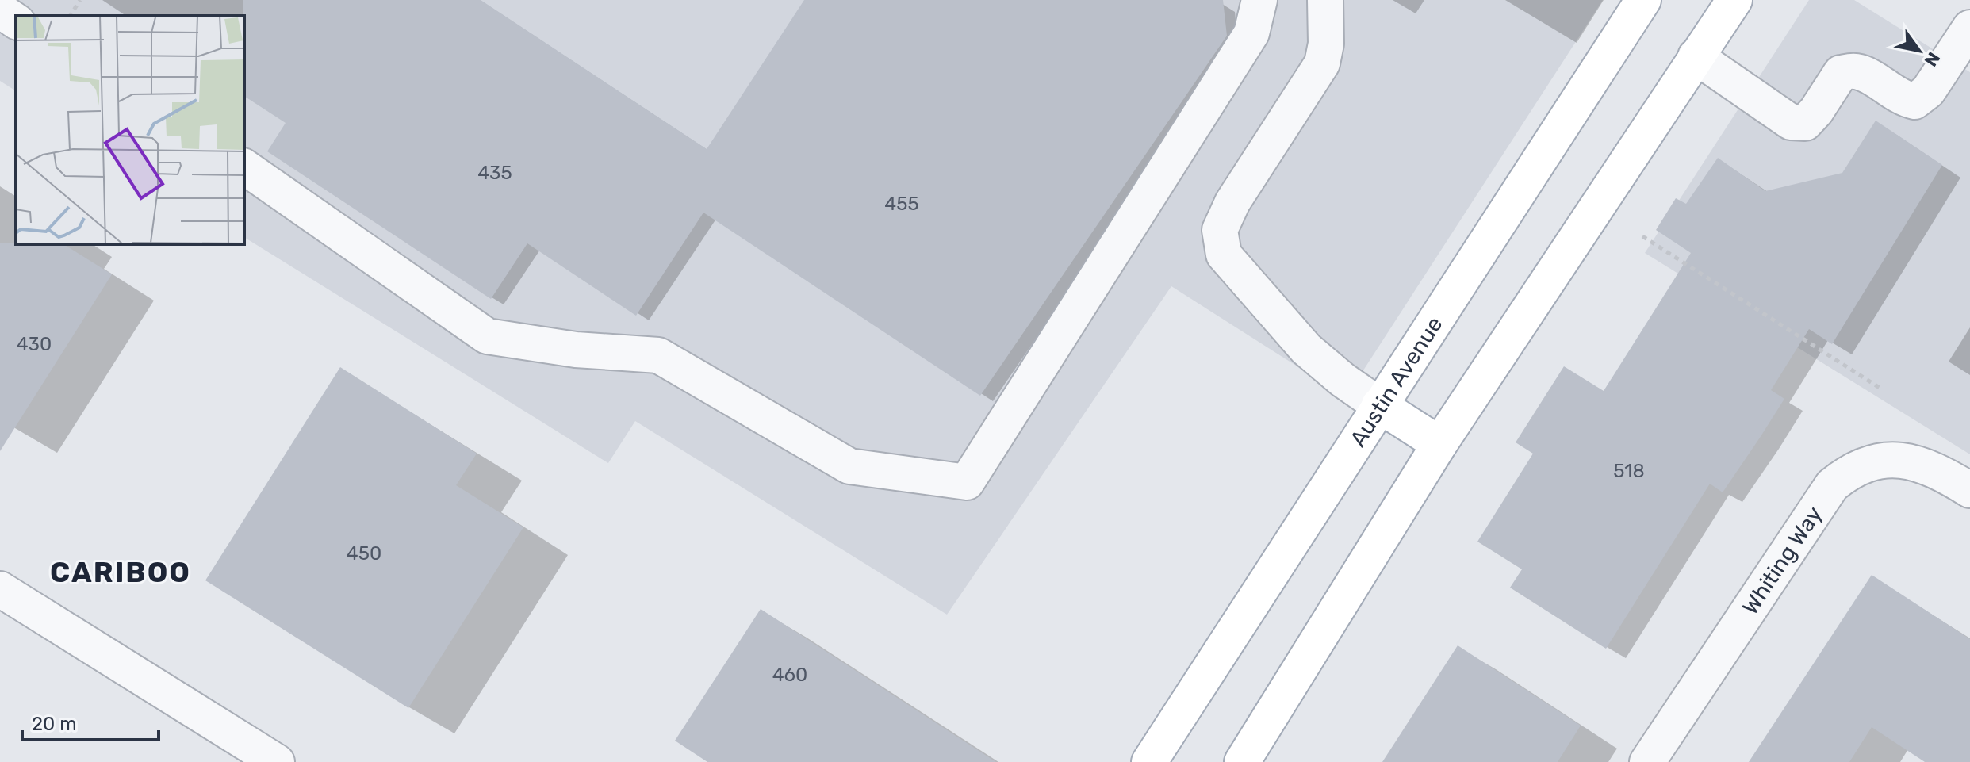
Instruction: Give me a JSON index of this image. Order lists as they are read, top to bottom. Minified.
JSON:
{"streets":{"main road":["Austin Avenue"],"street":["Whiting Way"]},"districts":["CARIBOO"],"house_numbers":["435","455","430","518","450","460"],"scale_bar":"20 m","north":"bottom right"}
